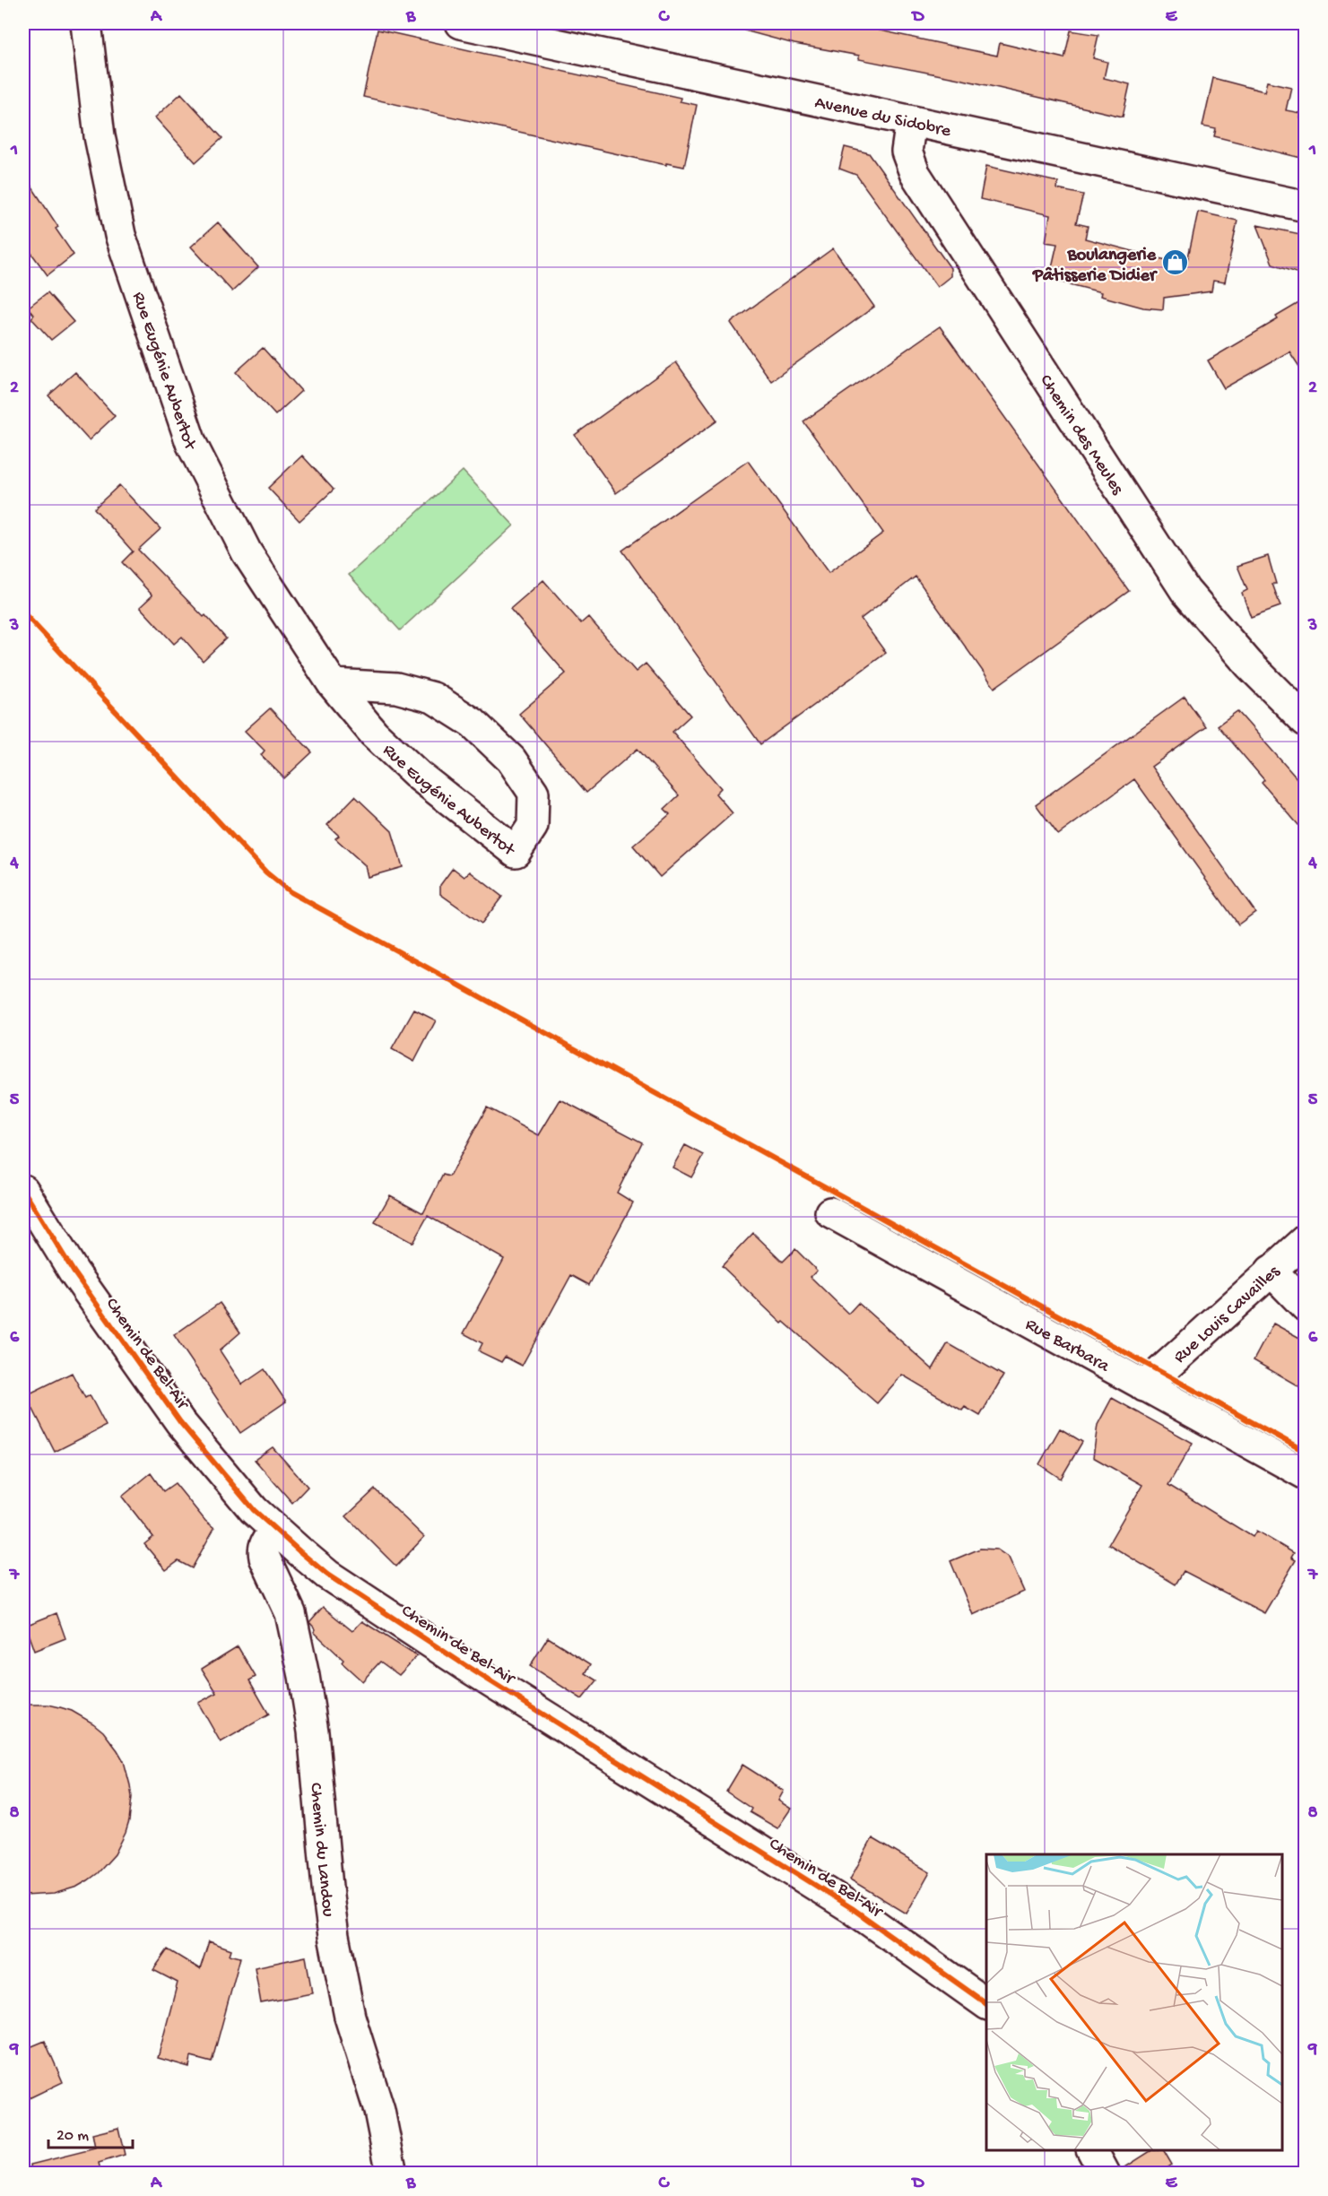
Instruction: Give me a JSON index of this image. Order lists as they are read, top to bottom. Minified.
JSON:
{"streets":{"street":["Avenue du Sidobre","Rue Eugénie Aubertot","Chemin des Meules","Rue Louis Cavailles","Rue Barbara","Chemin de Bel-Air","Chemin du Landou"]},"crossings":[["Avenue du Sidobre","Chemin des Meules"],["Rue Louis Cavailles","Rue Barbara"],["Chemin de Bel-Air","Chemin du Landou"]],"places":{"shop":["Boulangerie Pâtisserie Didier"]},"scale_bar":"20 m","grid":{"columns":["A","B","C","D","E"],"rows":["1","2","3","4","5","6","7","8","9"]}}
